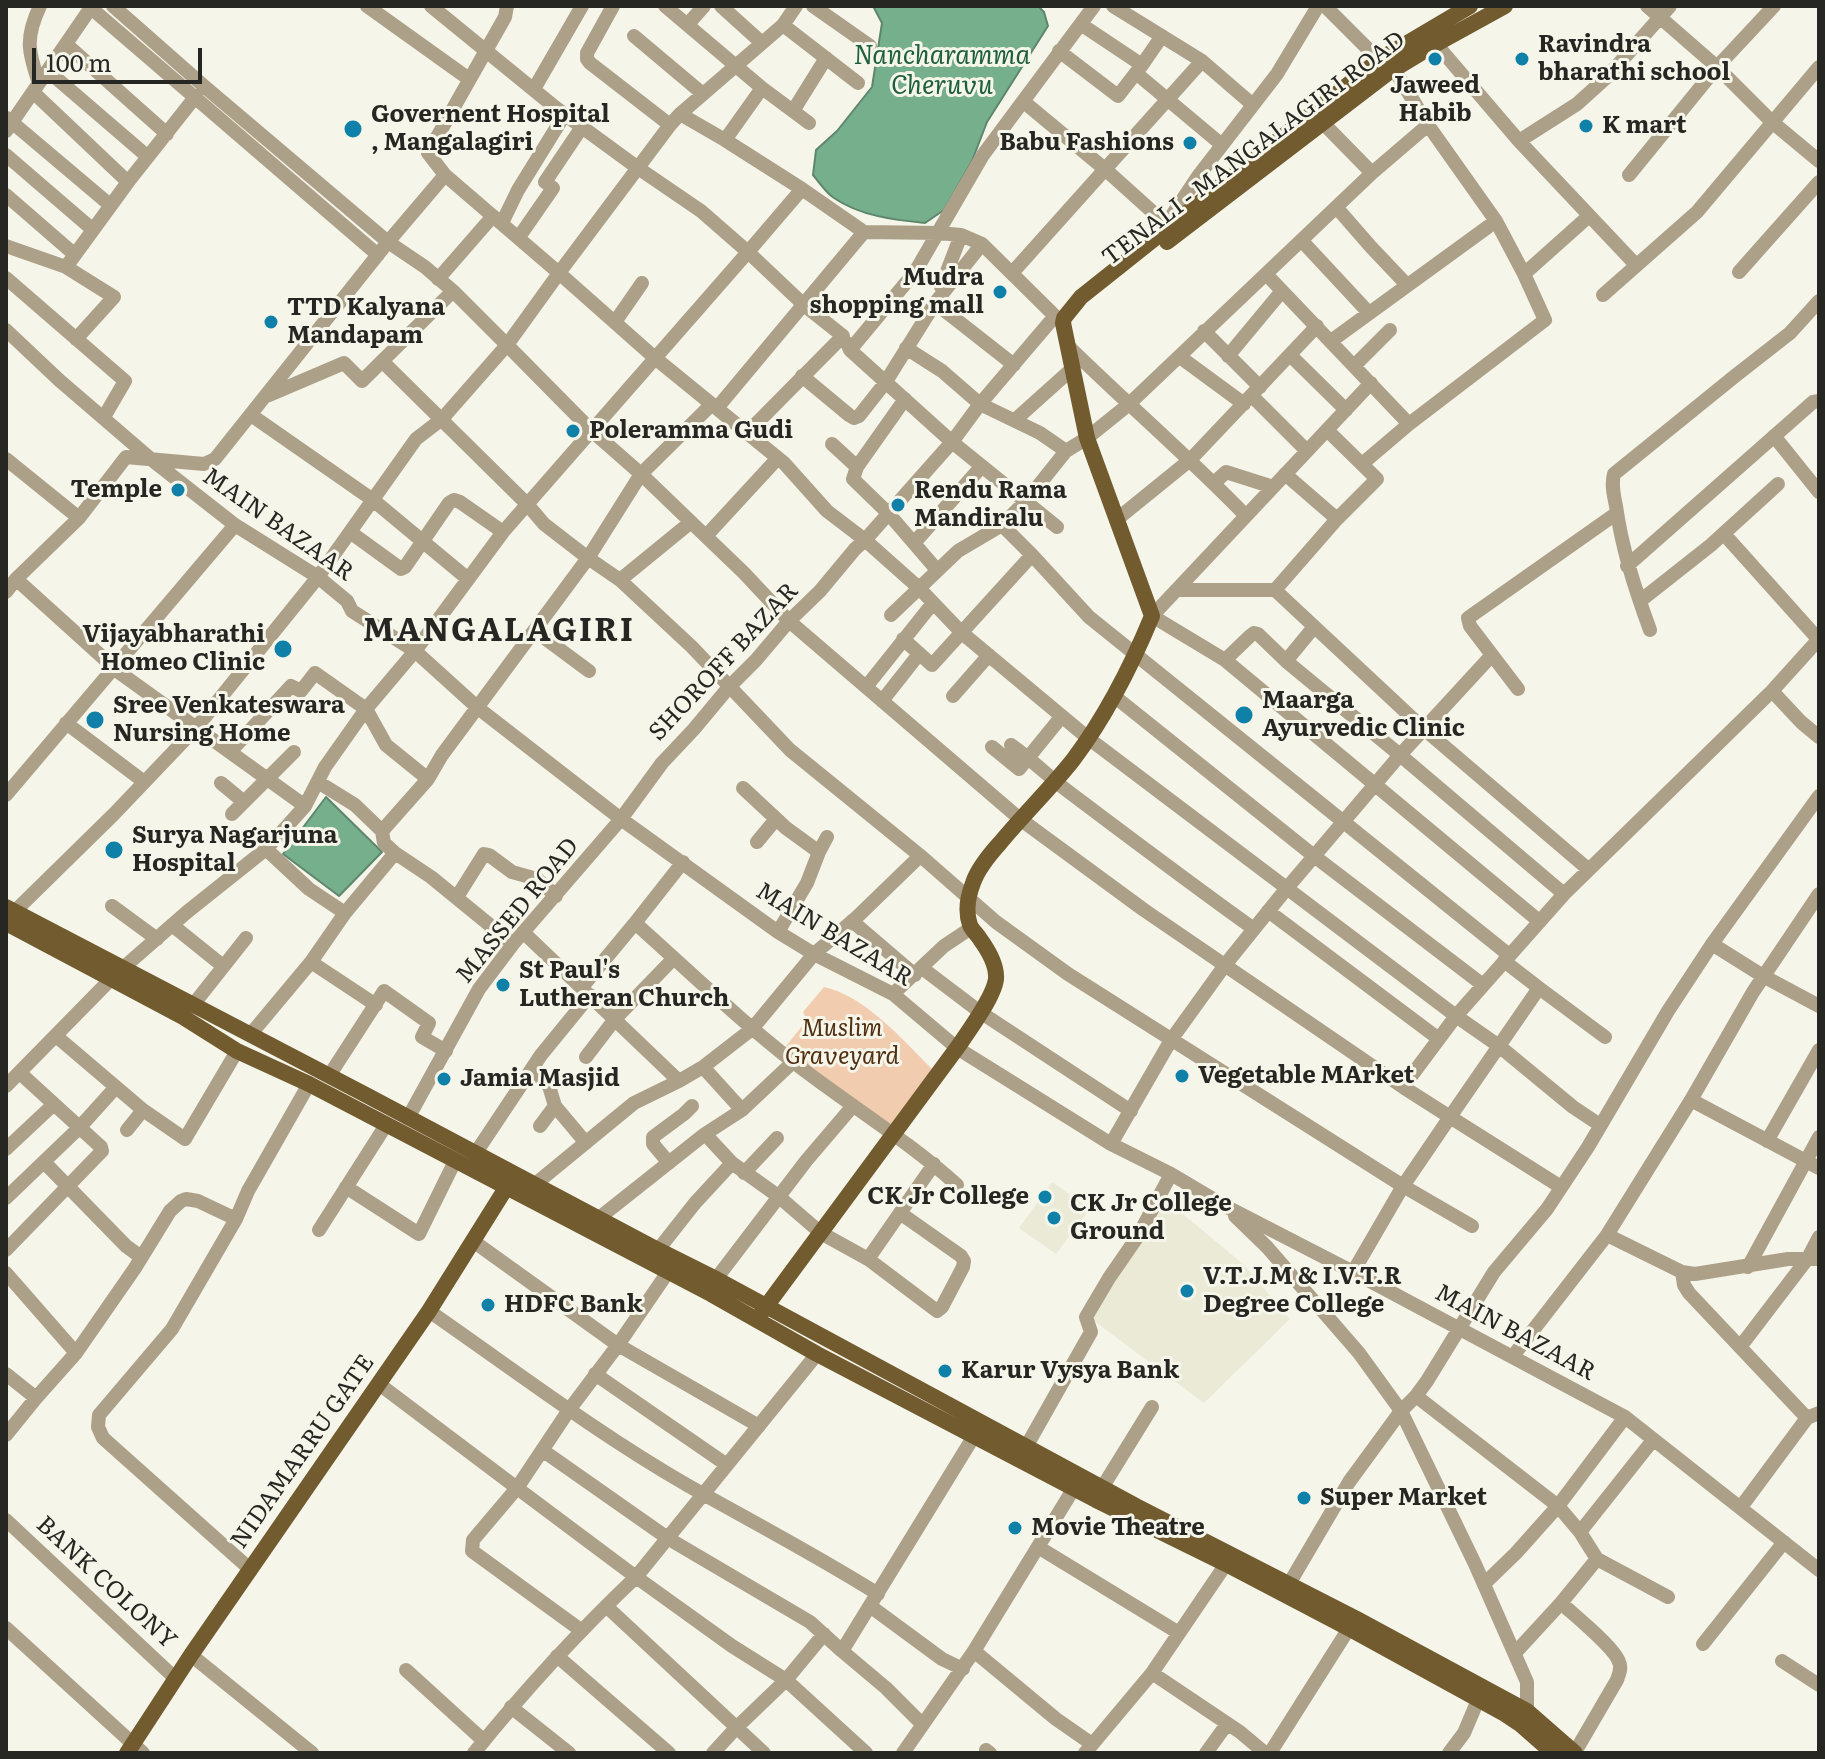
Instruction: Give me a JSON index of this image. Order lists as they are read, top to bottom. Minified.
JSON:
{"streets":{"main road":["TENALI - MANGALAGIRI ROAD","NIDAMARRU GATE"],"street":["MAIN BAZAAR","SHOROFF BAZAR","MASSED ROAD","BANK COLONY"]},"crossings":[["TENALI - MANGALAGIRI ROAD","SHOROFF BAZAR"],["MAIN BAZAAR","SHOROFF BAZAR"],["MAIN BAZAAR","MASSED ROAD"],["SHOROFF BAZAR","MASSED ROAD"],["NIDAMARRU GATE","BANK COLONY"]],"districts":["MANGALAGIRI"],"water":["Nancharamma Cheruvu"],"parks":["Muslim Graveyard"],"places":["Jaweed Habib","Ravindra bharathi school","K mart","Governent Hospital , Mangalagiri","Babu Fashions","Mudra shopping mall","TTD Kalyana Mandapam","Poleramma Gudi","Temple","Rendu Rama Mandiralu","Vijayabharathi Homeo Clinic","Maarga Ayurvedic Clinic","Sree Venkateswara Nursing Home","Surya Nagarjuna Hospital","St Paul's Lutheran Church","Vegetable MArket","Jamia Masjid","CK Jr College","CK Jr College Ground","V.T.J.M & I.V.T.R Degree College","HDFC Bank","Karur Vysya Bank","Super Market","Movie Theatre"],"scale_bar":"100 m"}
